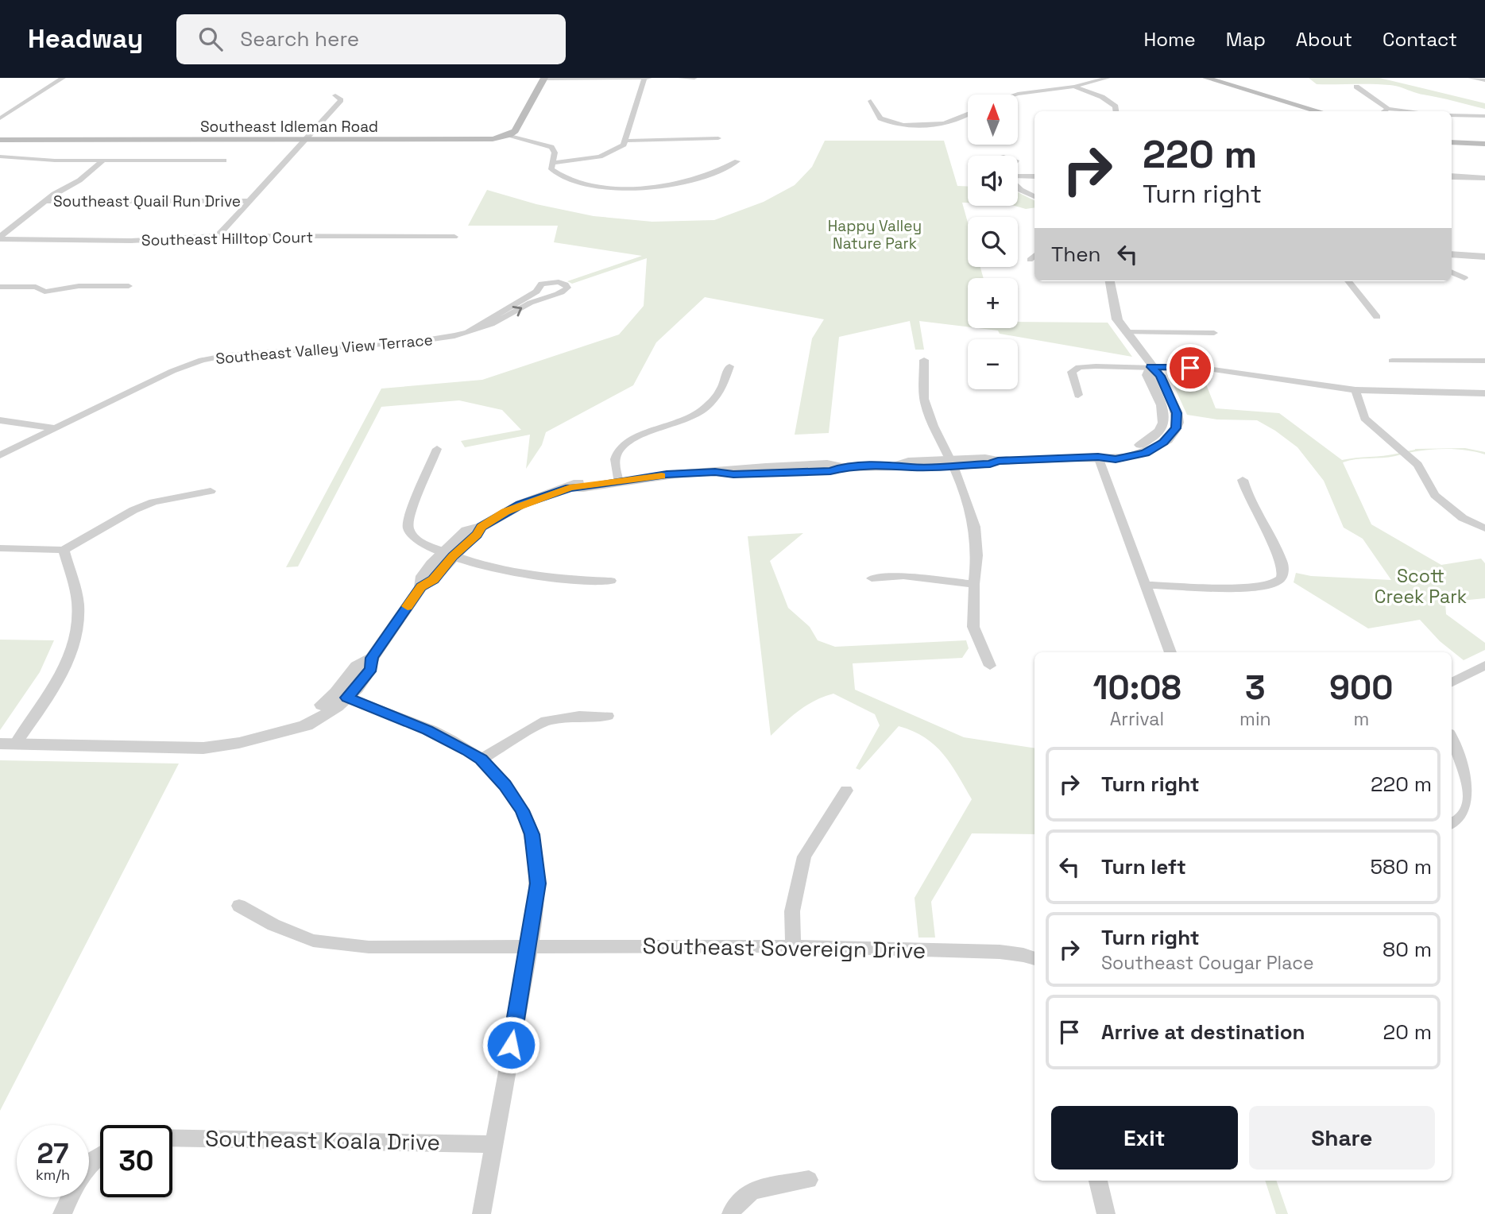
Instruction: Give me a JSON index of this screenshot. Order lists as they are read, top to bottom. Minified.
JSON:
{"streets":{"main road":["Southeast Idleman Road"],"street":["Southeast Quail Run Drive","Southeast Hilltop Court","Southeast Valley View Terrace","Southeast Sovereign Drive","Southeast Koala Drive"]},"parks":["Happy Valley Nature Park","Scott Creek Park"],"north":"top","page":{"header":"Headway","search":"Search here","nav":["Home","Map","About","Contact"],"map_buttons":["+","−"],"turn":["220 m","Turn right"],"then":"Then","eta":["10:08","Arrival","3","min","900","m"],"list":[{"name":"Turn right","value":"220 m"},{"name":"Turn left","value":"580 m"},{"name":"Turn right","note":"Southeast Cougar Place","value":"80 m"},{"name":"Arrive at destination","value":"20 m"}],"buttons":["Exit","Share"],"speed":"27 km/h","limit":"30"}}
